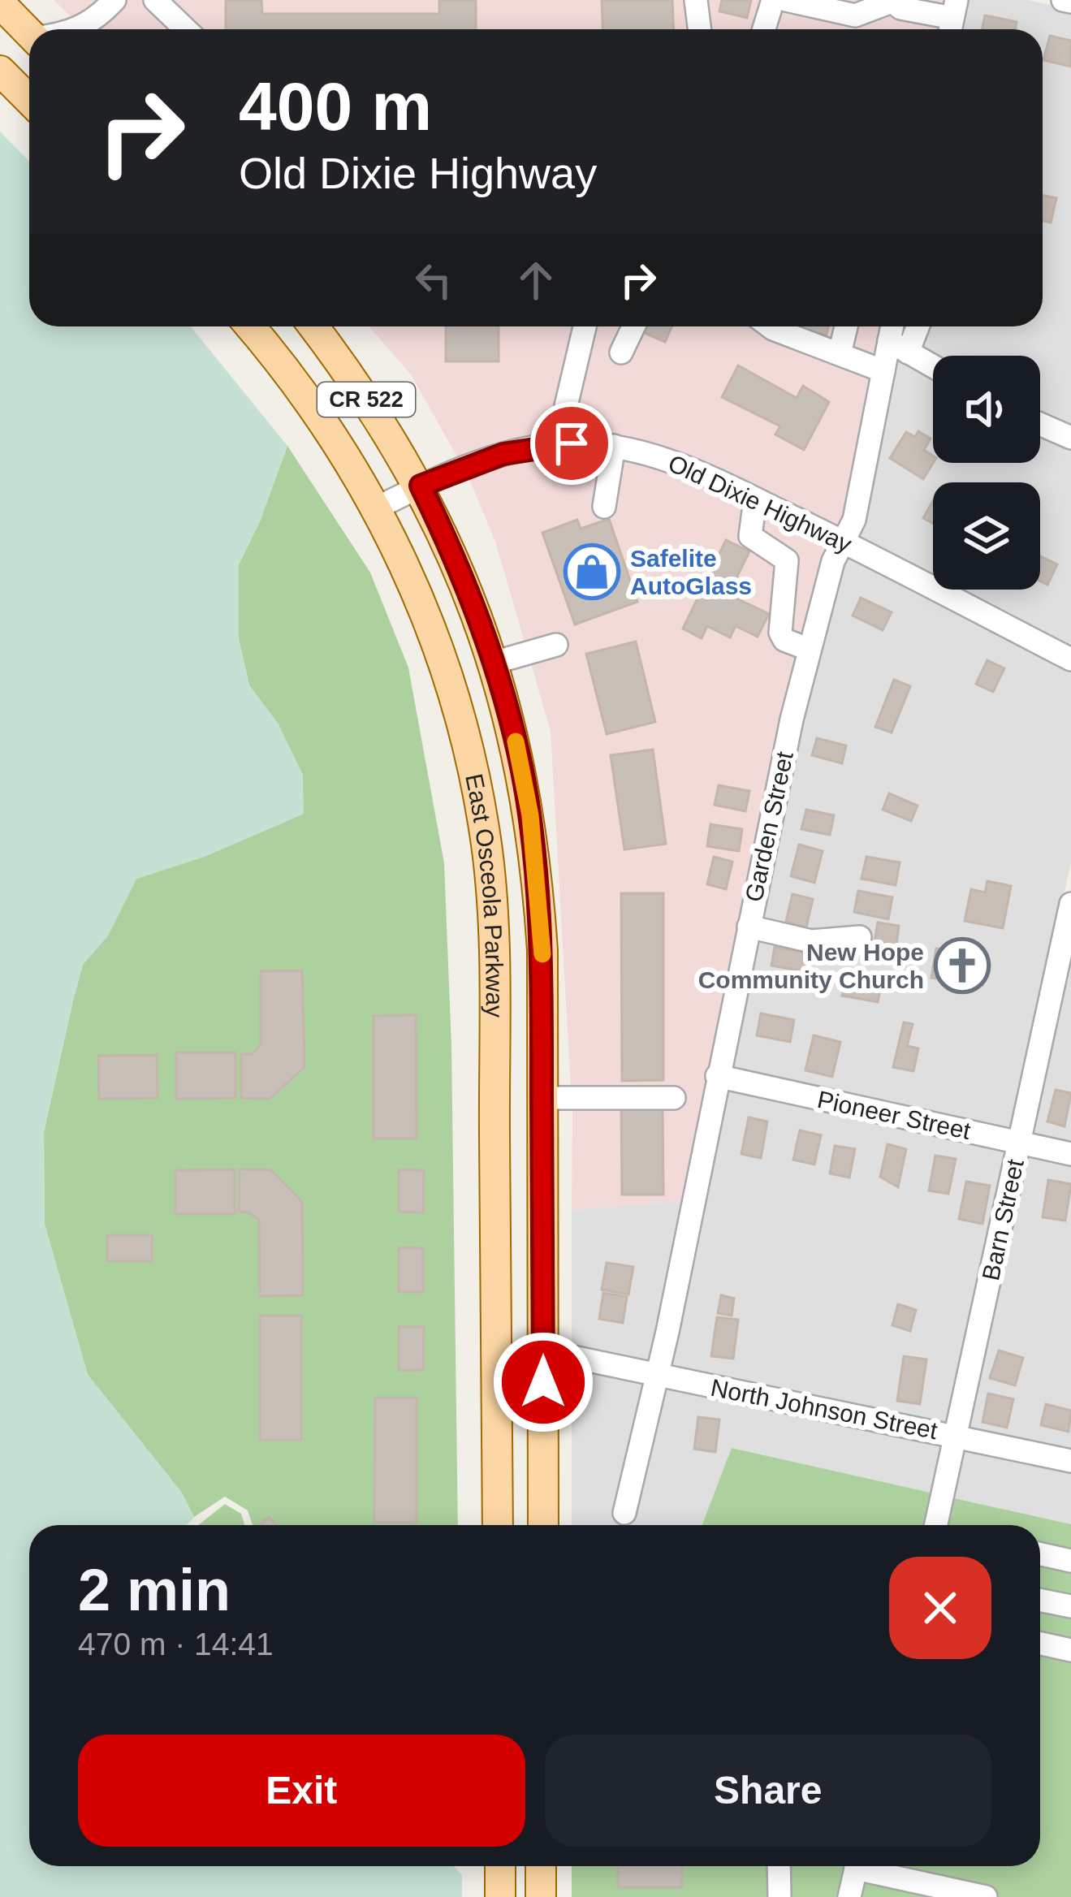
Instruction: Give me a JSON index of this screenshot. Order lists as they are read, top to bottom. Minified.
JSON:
{"streets":{"main road":["CR 522","East Osceola Parkway"],"street":["Old Dixie Highway","Garden Street","Pioneer Street","Barn Street","North Johnson Street"]},"crossings":[["Old Dixie Highway","Garden Street"],["Old Dixie Highway","East Osceola Parkway"],["Garden Street","Pioneer Street"],["Garden Street","North Johnson Street"],["Pioneer Street","Barn Street"],["Barn Street","North Johnson Street"]],"places":{"shop":["Safelite AutoGlass"],"church":["New Hope Community Church"]},"page":{"turn":["400 m","Old Dixie Highway"],"heading":["2 min","470 m · 14:41"],"buttons":["Exit","Share"]}}
